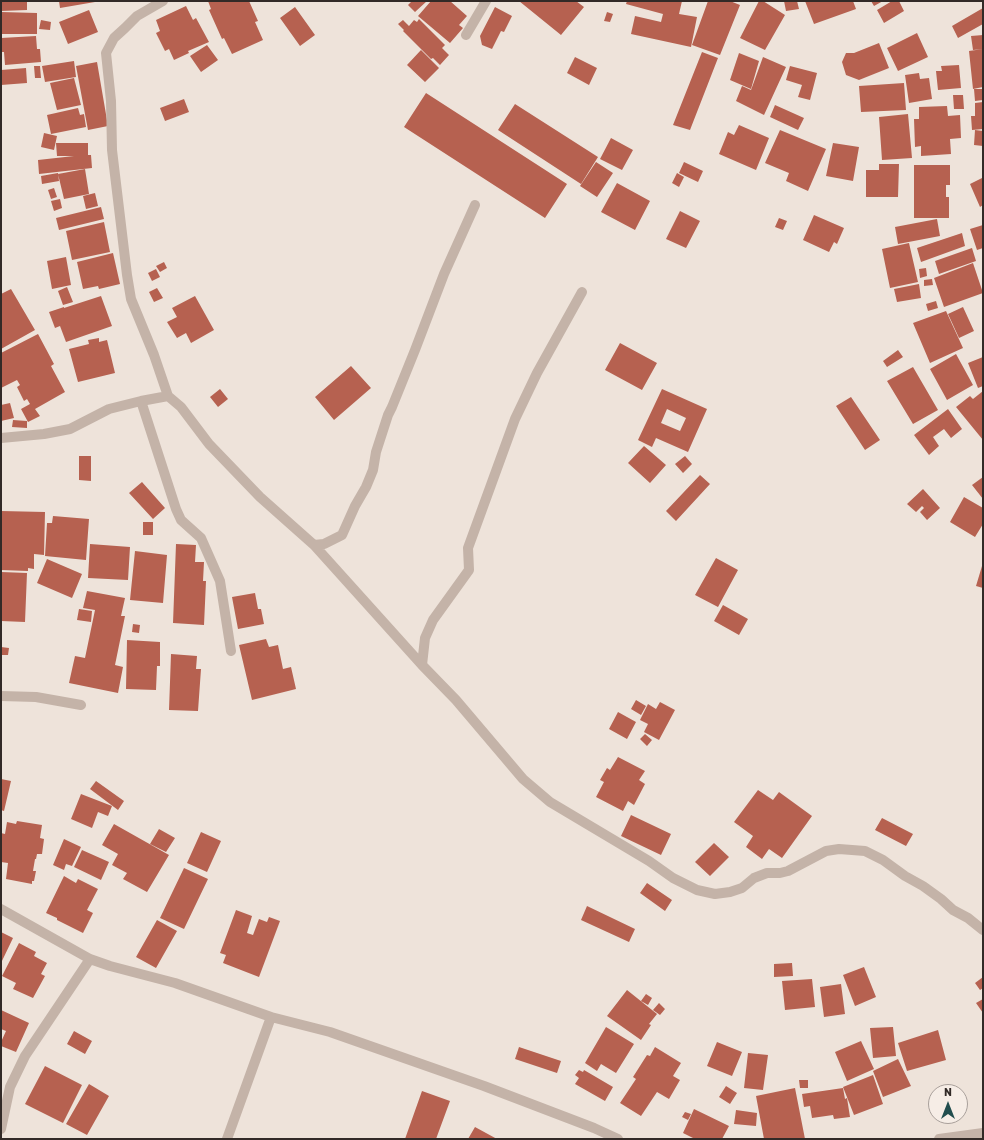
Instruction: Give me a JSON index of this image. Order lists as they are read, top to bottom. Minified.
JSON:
{"north":"top"}
